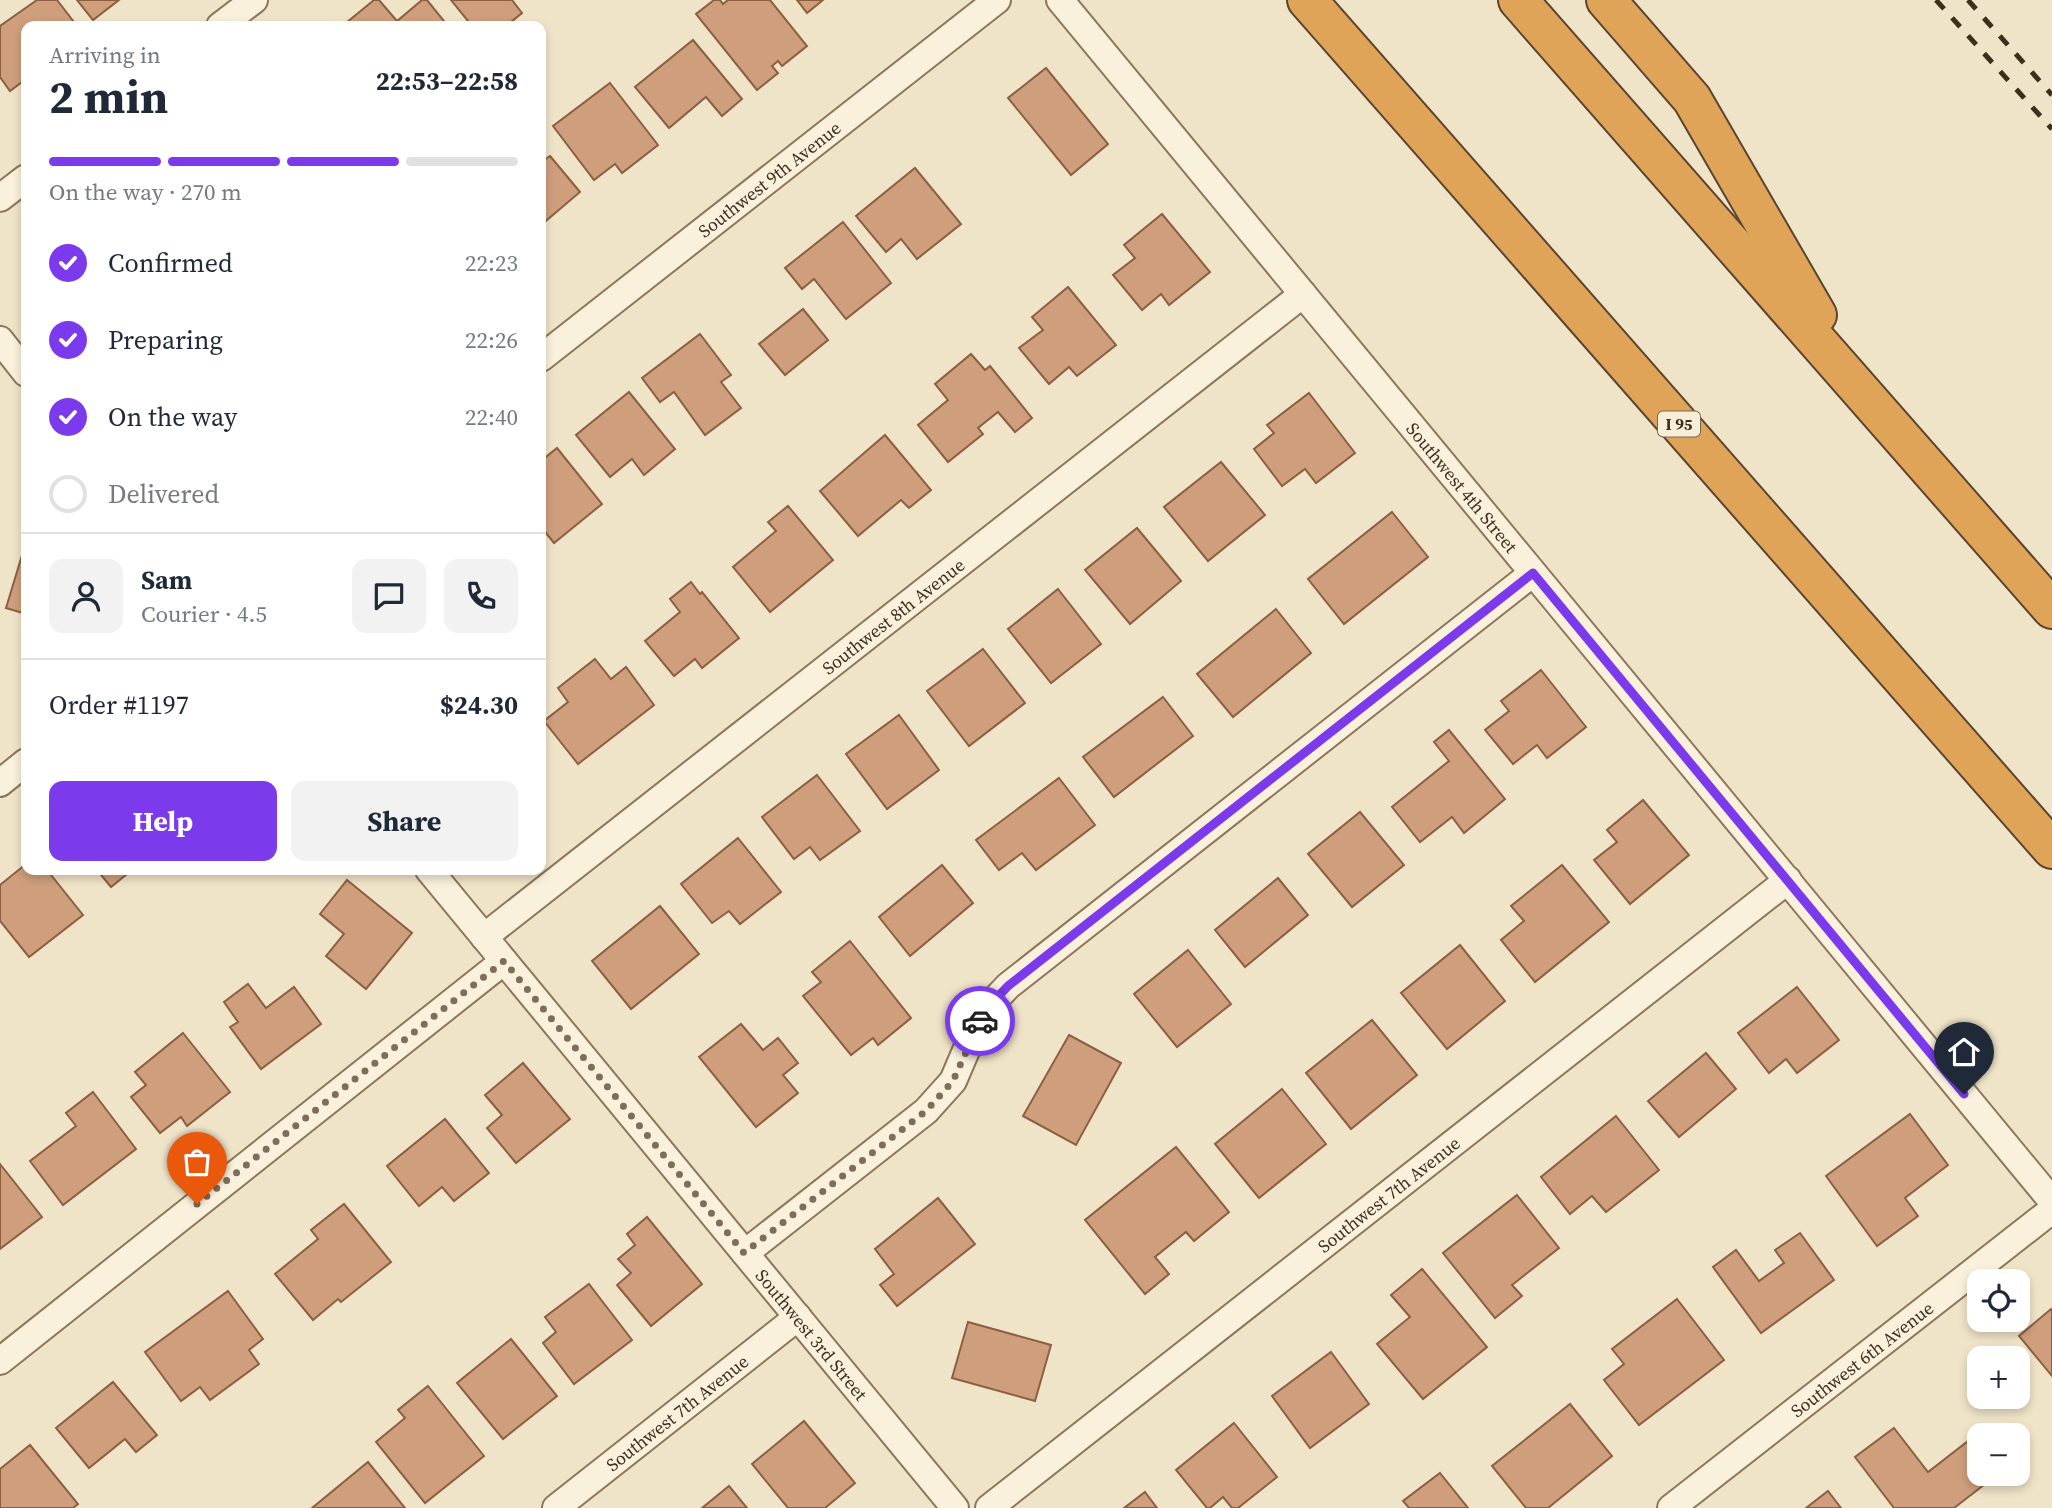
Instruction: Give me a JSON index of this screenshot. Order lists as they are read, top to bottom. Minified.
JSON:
{"streets":{"highway":["I 95"],"street":["Southwest 9th Avenue","Southwest 4th Street","Southwest 8th Avenue","Southwest 7th Avenue","Southwest 3rd Street","Southwest 6th Avenue"]},"crossings":[["Southwest 4th Street","Southwest 8th Avenue"],["Southwest 4th Street","Southwest 7th Avenue"],["Southwest 8th Avenue","Southwest 3rd Street"],["Southwest 7th Avenue","Southwest 3rd Street"]],"page":{"heading":["2 min","Arriving in","22:53–22:58"],"panel":["Sam","Courier · 4.5","Order #1197","$24.30"],"bar":"On the way · 270 m","list":[["Confirmed","22:23"],["Preparing","22:26"],["On the way","22:40"],"Delivered"],"buttons":["Help","Share"],"map_buttons":["+","−"]}}
